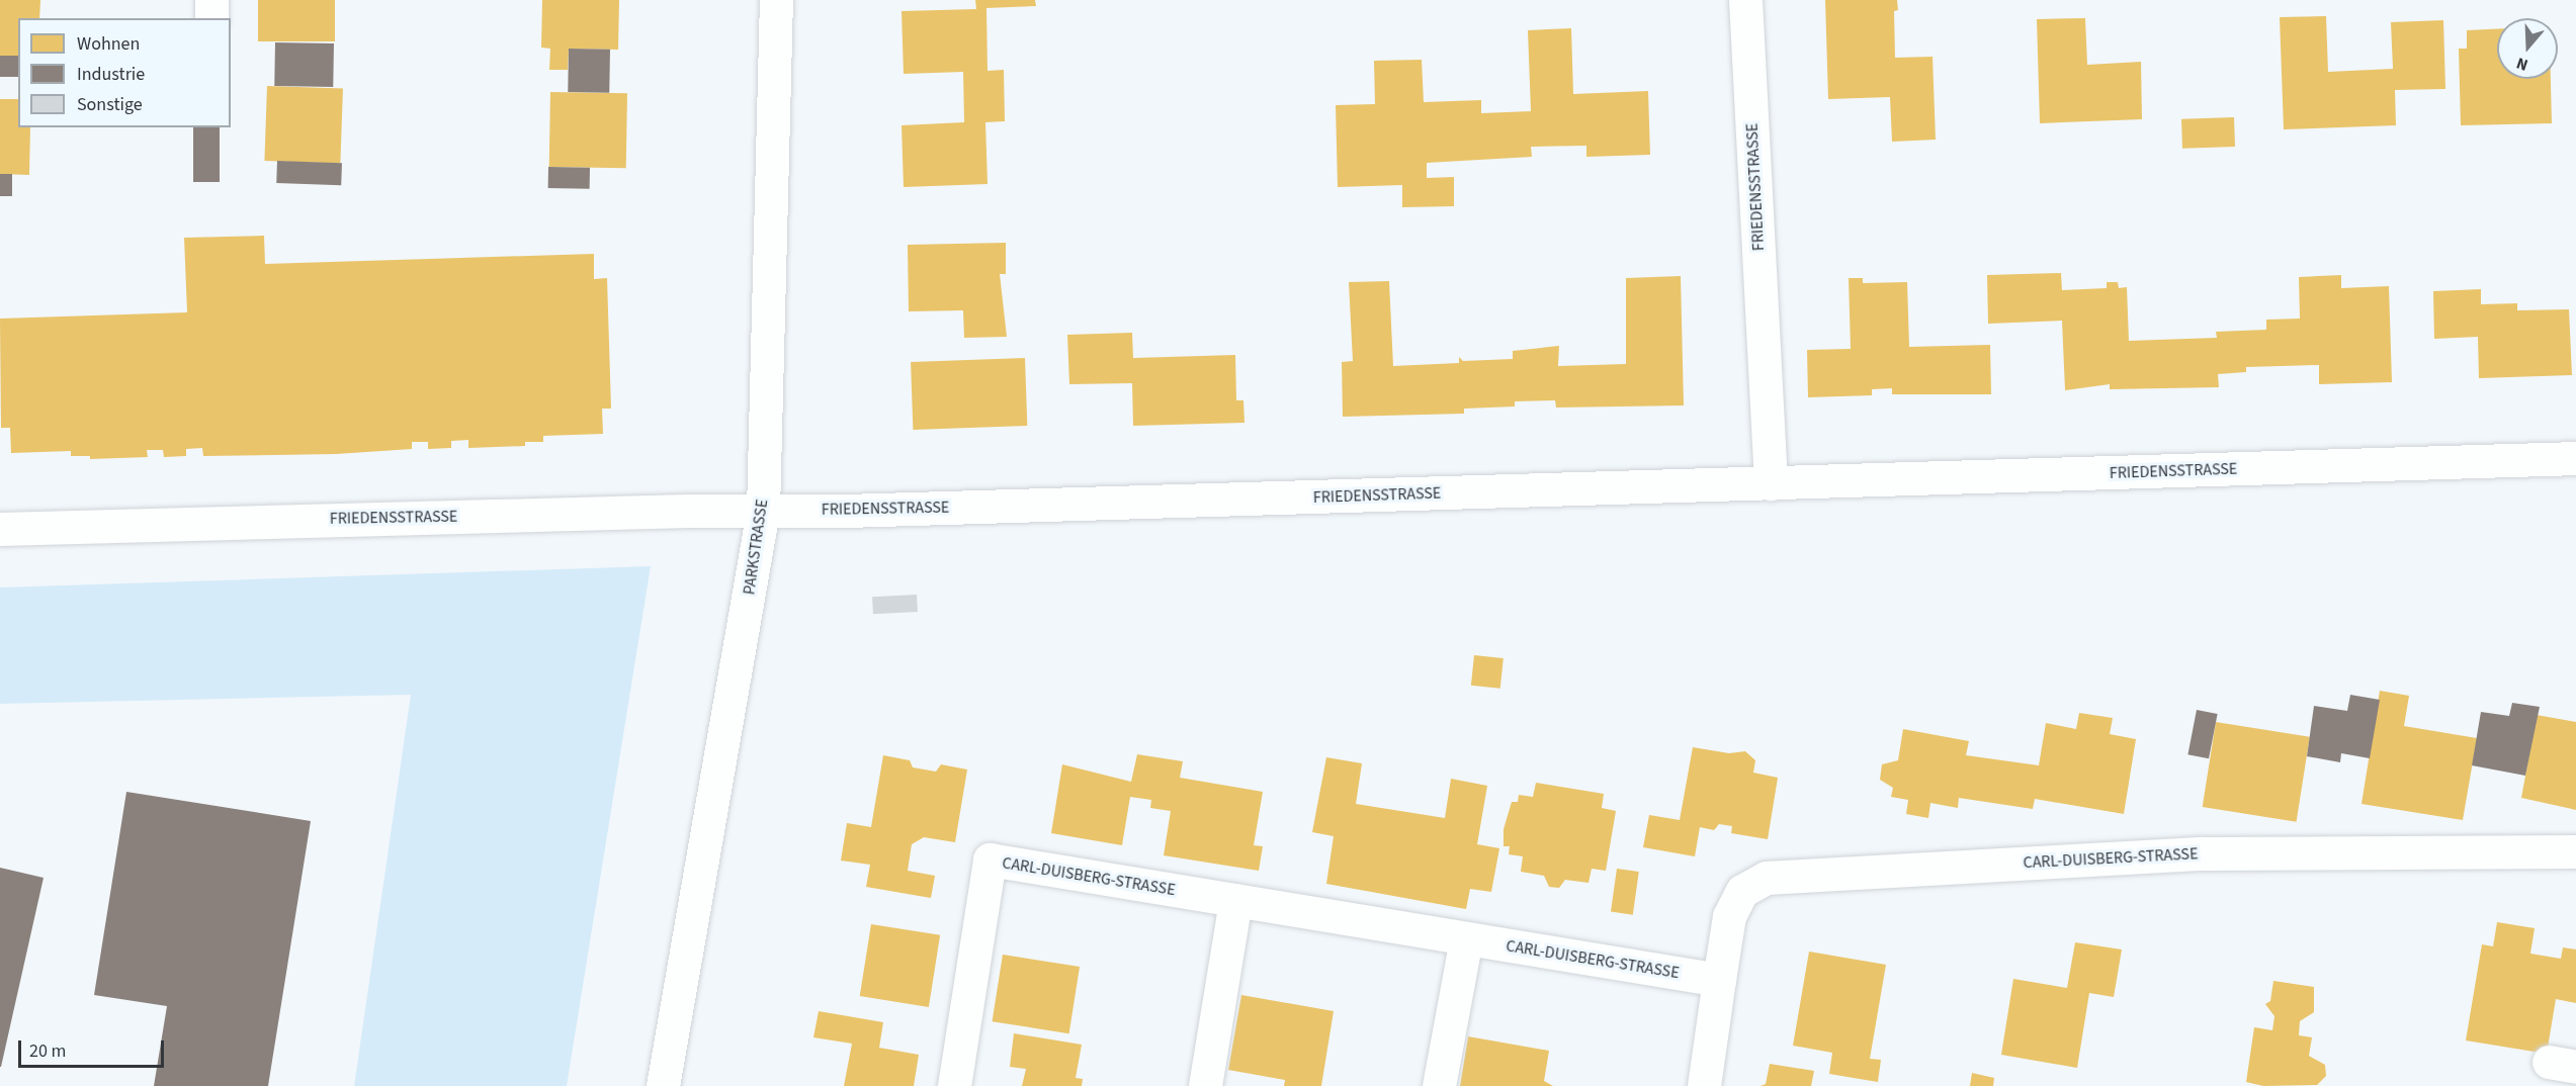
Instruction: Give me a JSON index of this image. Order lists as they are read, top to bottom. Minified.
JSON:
{"streets":{"street":["FRIEDENSSTRASSE","PARKSTRASSE","CARL-DUISBERG-STRASSE"]},"crossings":[["FRIEDENSSTRASSE","PARKSTRASSE"]],"legend":["Wohnen","Industrie","Sonstige"],"scale_bar":"20 m","north":"bottom"}
